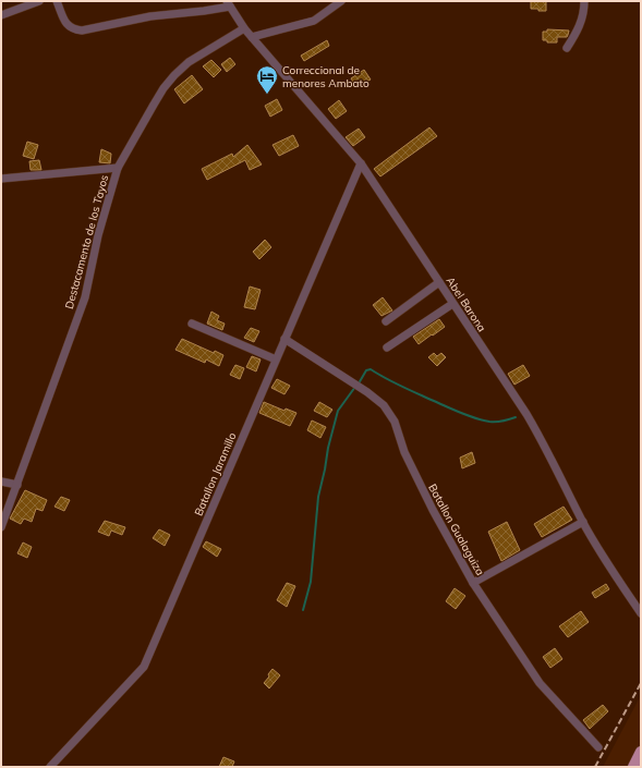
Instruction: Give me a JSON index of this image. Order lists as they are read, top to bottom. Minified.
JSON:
{"streets":{"street":["Destacamento de los Tayos","Abel Barona","Batallon Jaramillo","Batallon Gualaguiza"]},"crossings":[["Destacamento de los Tayos","Abel Barona"],["Abel Barona","Batallon Jaramillo"],["Batallon Jaramillo","Batallon Gualaguiza"]],"places":{"hotel":["Correccional de menores Ambato"]}}
